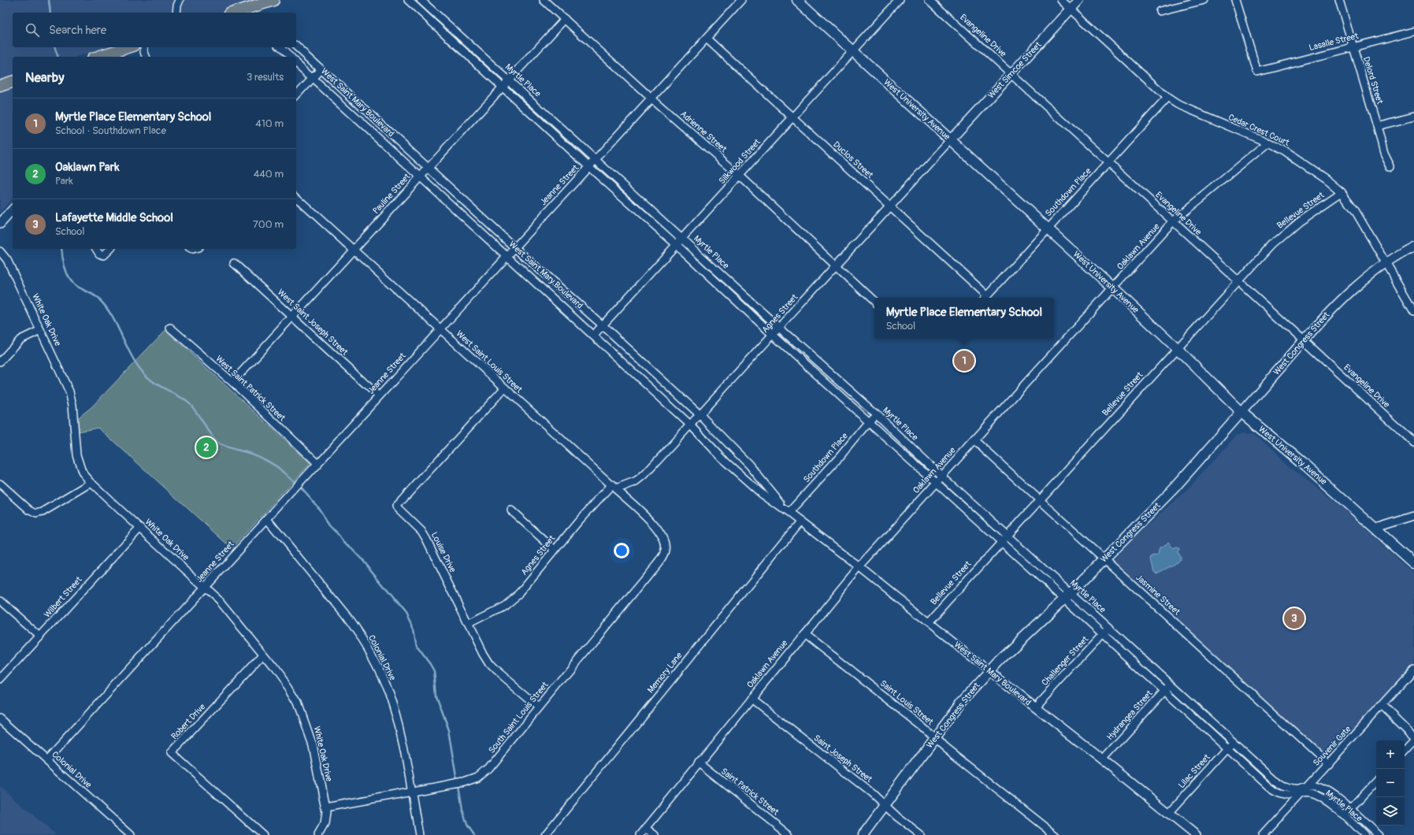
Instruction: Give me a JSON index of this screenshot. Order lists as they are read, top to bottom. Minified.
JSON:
{"streets":{"main road":["West University Avenue","West Congress Street"],"street":["Evangeline Drive","Lasalle Street","West Simcoe Street","Myrtle Place","Delord Street","West Saint Mary Boulevard","Cedar Crest Court","Adrienne Street","Duclos Street","Silkwood Street","Jeanne Street","Southdown Place","Pauline Street","Bellevue Street","Oaklawn Avenue","Agnes Street","White Oak Drive","West Saint Joseph Street","West Saint Louis Street","West Saint Patrick Street","Louise Drive","Jasmine Street","Wilbert Street","Colonial Drive","Challenger Street","Memory Lane","Saint Louis Street","Hydrangea Street","South Saint Louis Street","Robert Drive","Souvenir Gate","Saint Joseph Street","Lilac Street","Saint Patrick Street"]},"crossings":[["Evangeline Drive","West Simcoe Street"],["Evangeline Drive","Southdown Place"],["Evangeline Drive","Bellevue Street"],["Evangeline Drive","Oaklawn Avenue"],["Evangeline Drive","West Congress Street"],["Lasalle Street","Delord Street"],["West Simcoe Street","West University Avenue"],["West Simcoe Street","Cedar Crest Court"],["West Simcoe Street","Agnes Street"],["Myrtle Place","Silkwood Street"],["Myrtle Place","Jeanne Street"],["Myrtle Place","Southdown Place"],["Myrtle Place","Pauline Street"],["Myrtle Place","Bellevue Street"],["Myrtle Place","Oaklawn Avenue"],["Myrtle Place","Agnes Street"],["Myrtle Place","West Congress Street"],["Myrtle Place","Challenger Street"],["Myrtle Place","Hydrangea Street"],["Myrtle Place","Souvenir Gate"],["Myrtle Place","Lilac Street"],["West Saint Mary Boulevard","Silkwood Street"],["West Saint Mary Boulevard","Jeanne Street"],["West Saint Mary Boulevard","Southdown Place"],["West Saint Mary Boulevard","Pauline Street"],["West Saint Mary Boulevard","Bellevue Street"],["West Saint Mary Boulevard","Oaklawn Avenue"],["West Saint Mary Boulevard","Agnes Street"],["West Saint Mary Boulevard","West Congress Street"],["West Saint Mary Boulevard","Challenger Street"],["West Saint Mary Boulevard","Memory Lane"],["West Saint Mary Boulevard","Hydrangea Street"],["West Saint Mary Boulevard","Lilac Street"],["West University Avenue","Silkwood Street"],["West University Avenue","Southdown Place"],["West University Avenue","Bellevue Street"],["West University Avenue","Oaklawn Avenue"],["West University Avenue","Agnes Street"],["West University Avenue","West Congress Street"],["Cedar Crest Court","Southdown Place"],["Cedar Crest Court","Bellevue Street"],["Cedar Crest Court","Oaklawn Avenue"],["Cedar Crest Court","West Congress Street"],["Adrienne Street","Silkwood Street"],["Adrienne Street","Jeanne Street"],["Adrienne Street","Pauline Street"],["Adrienne Street","Agnes Street"],["Duclos Street","Silkwood Street"],["Duclos Street","Jeanne Street"],["Duclos Street","Southdown Place"],["Duclos Street","Agnes Street"],["Jeanne Street","White Oak Drive"],["Jeanne Street","West Saint Joseph Street"],["Jeanne Street","West Saint Louis Street"],["Jeanne Street","West Saint Patrick Street"],["Jeanne Street","Colonial Drive"],["Pauline Street","West Saint Joseph Street"],["Pauline Street","West Saint Louis Street"],["Pauline Street","West Saint Patrick Street"],["Bellevue Street","Jasmine Street"],["Oaklawn Avenue","Jasmine Street"],["Oaklawn Avenue","Saint Louis Street"],["Oaklawn Avenue","Saint Joseph Street"],["Oaklawn Avenue","Saint Patrick Street"],["Agnes Street","West Saint Louis Street"],["Agnes Street","Louise Drive"],["White Oak Drive","Wilbert Street"],["White Oak Drive","South Saint Louis Street"],["White Oak Drive","Robert Drive"],["West Congress Street","Jasmine Street"],["West Congress Street","Saint Louis Street"],["West Congress Street","Saint Joseph Street"],["West Saint Louis Street","Louise Drive"],["West Saint Louis Street","South Saint Louis Street"],["Louise Drive","South Saint Louis Street"],["Jasmine Street","Souvenir Gate"],["Colonial Drive","South Saint Louis Street"]],"page":{"search":"Search here","heading":["Nearby","3 results"],"list":[{"mark":"1","name":"Myrtle Place Elementary School","note":"School · Southdown Place","value":"410 m"},{"mark":"2","name":"Oaklawn Park","note":"Park","value":"440 m"},{"mark":"3","name":"Lafayette Middle School","note":"School","value":"700 m"}],"popup":["Myrtle Place Elementary School","School"],"pins":["1","2","3"],"map_buttons":["+","−"]}}
